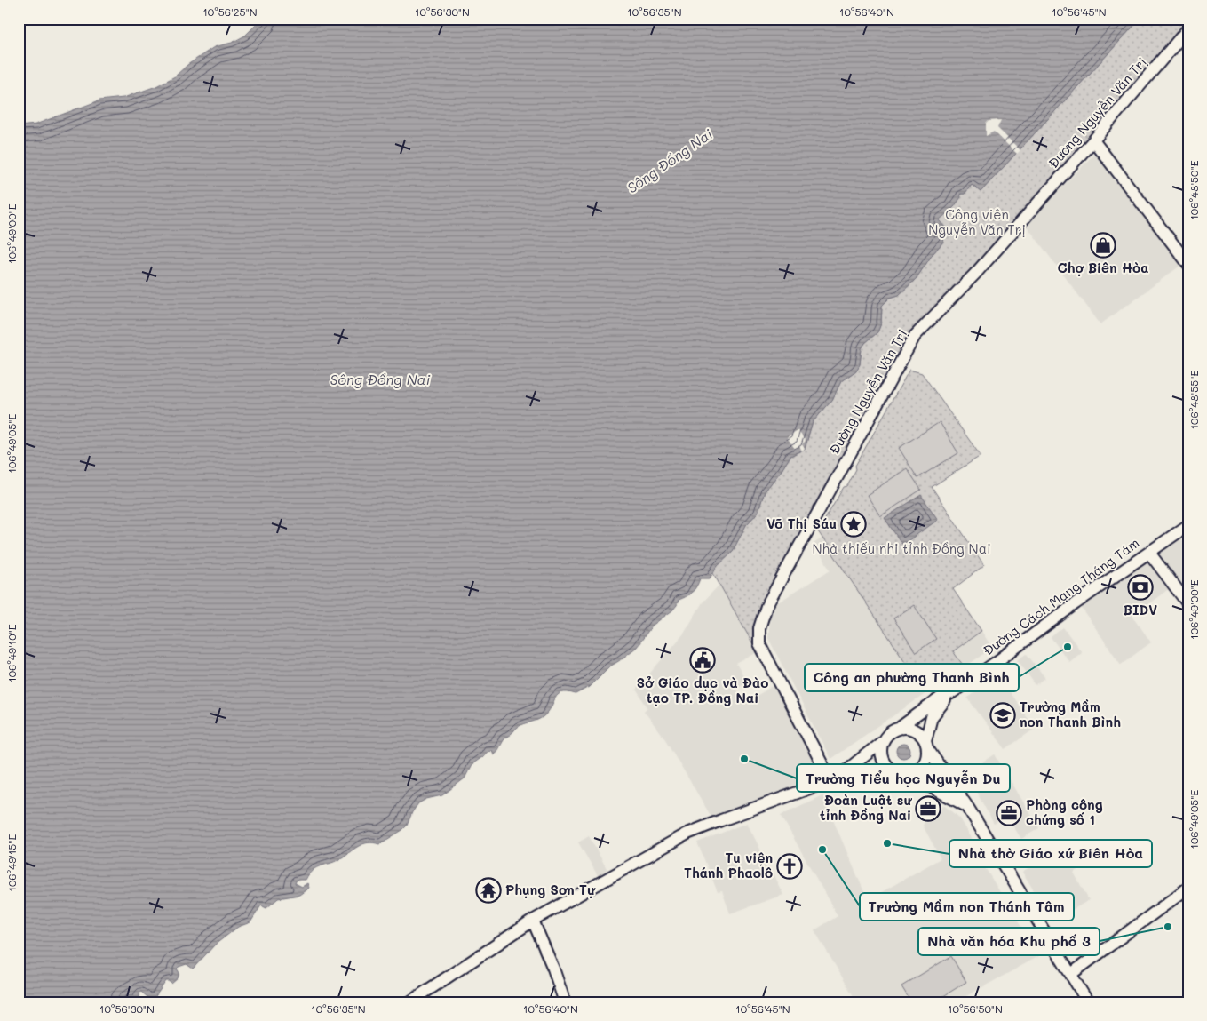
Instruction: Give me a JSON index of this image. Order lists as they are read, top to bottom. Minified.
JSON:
{"streets":{"main road":["Đường Nguyễn Văn Trị","Đường Cách Mạng Tháng Tám"]},"water":["Sông Đồng Nai"],"parks":["Công viên Nguyễn Văn Trị","Nhà thiếu nhi tỉnh Đồng Nai"],"places":{"shop":["Chợ Biên Hòa"],"place":["Võ Thị Sáu"],"bank":["BIDV"],"other":["Công an phường Thanh Bình","Trường Tiểu học Nguyễn Du","Nhà thờ Giáo xứ Biên Hòa","Trường Mầm non Thánh Tâm","Nhà văn hóa Khu phố 3"],"public building":["Sở Giáo dục và Đào tạo TP. Đồng Nai"],"school or university":["Trường Mầm non Thanh Bình"],"office":["Đoàn Luật sư tỉnh Đồng Nai","Phòng công chứng số 1"],"church":["Tu viện Thánh Phaolô"],"temple":["Phụng Sơn Tự"]},"coordinates":["10°56'25\"N","10°56'30\"N","10°56'35\"N","10°56'40\"N","10°56'45\"N","106°48'50\"E","106°49'00\"E","106°48'55\"E","106°49'05\"E","106°49'10\"E","106°49'15\"E","10°56'50\"N"]}
